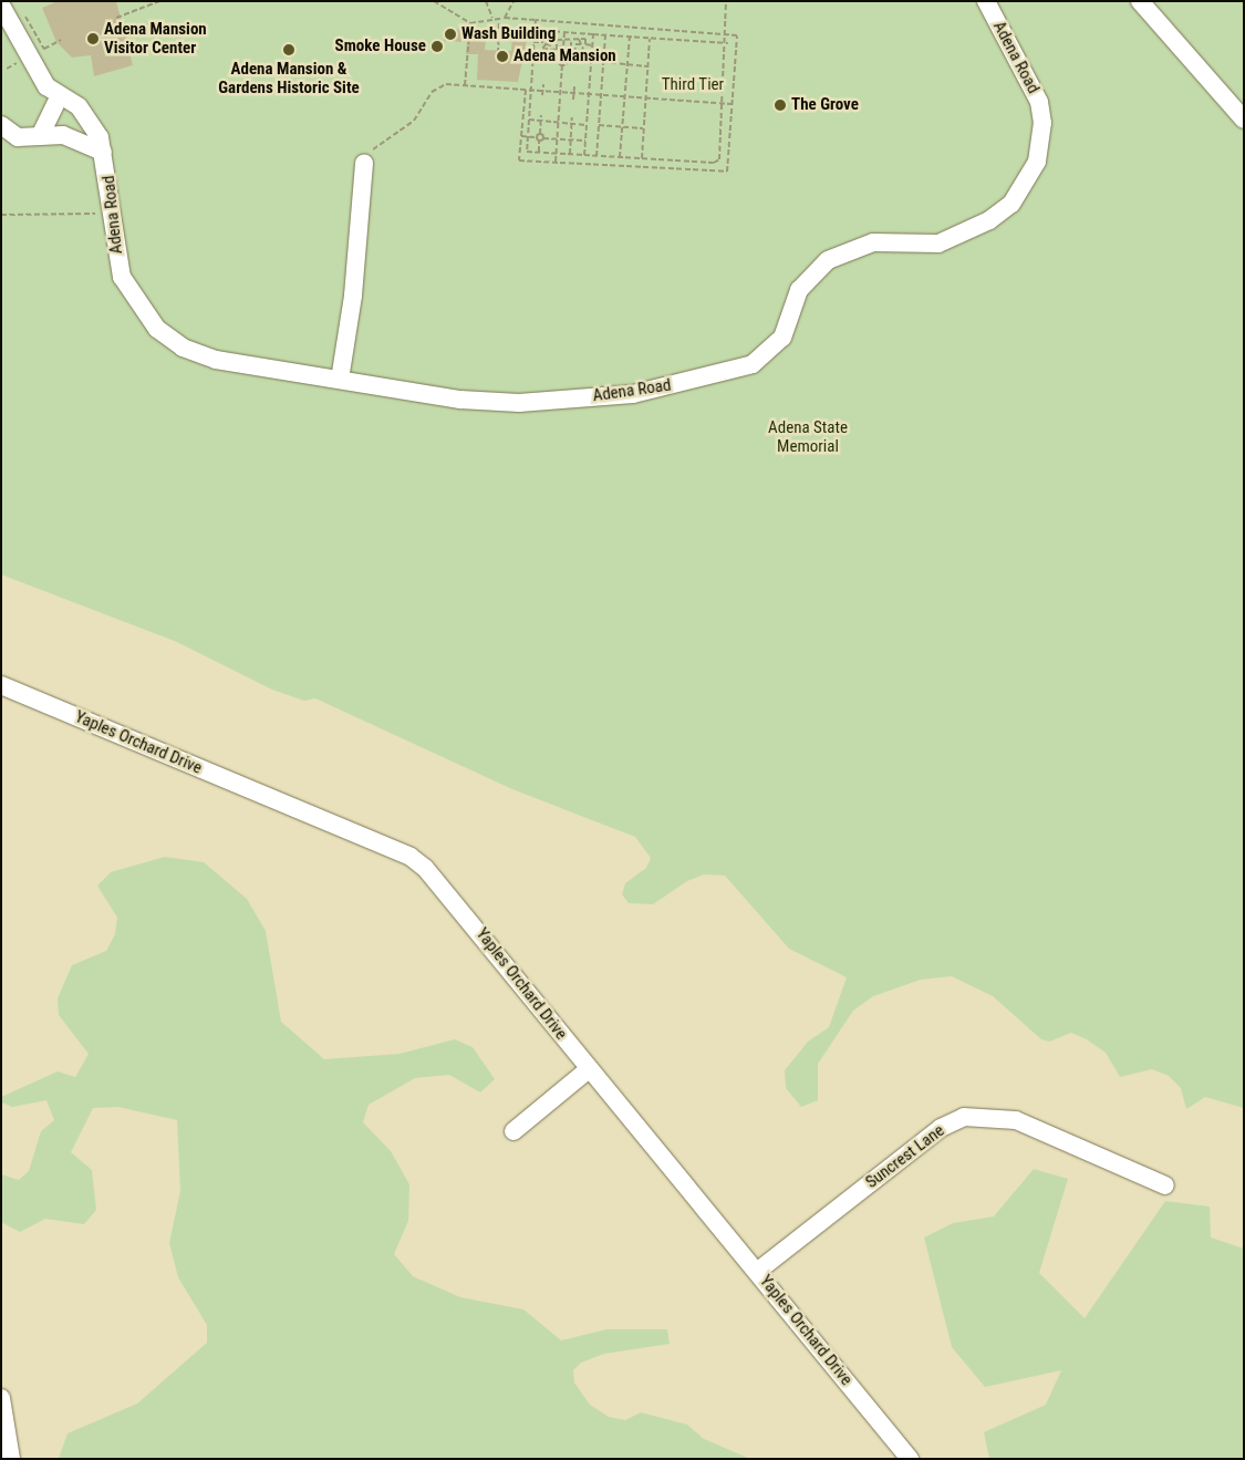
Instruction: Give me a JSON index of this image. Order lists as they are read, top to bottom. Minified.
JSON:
{"streets":{"street":["Adena Road","Yaples Orchard Drive","Suncrest Lane"]},"crossings":[["Yaples Orchard Drive","Suncrest Lane"]],"parks":["Third Tier","Adena State Memorial"],"places":["Wash Building","Adena Mansion Visitor Center","Smoke House","Adena Mansion & Gardens Historic Site","Adena Mansion","The Grove"]}
